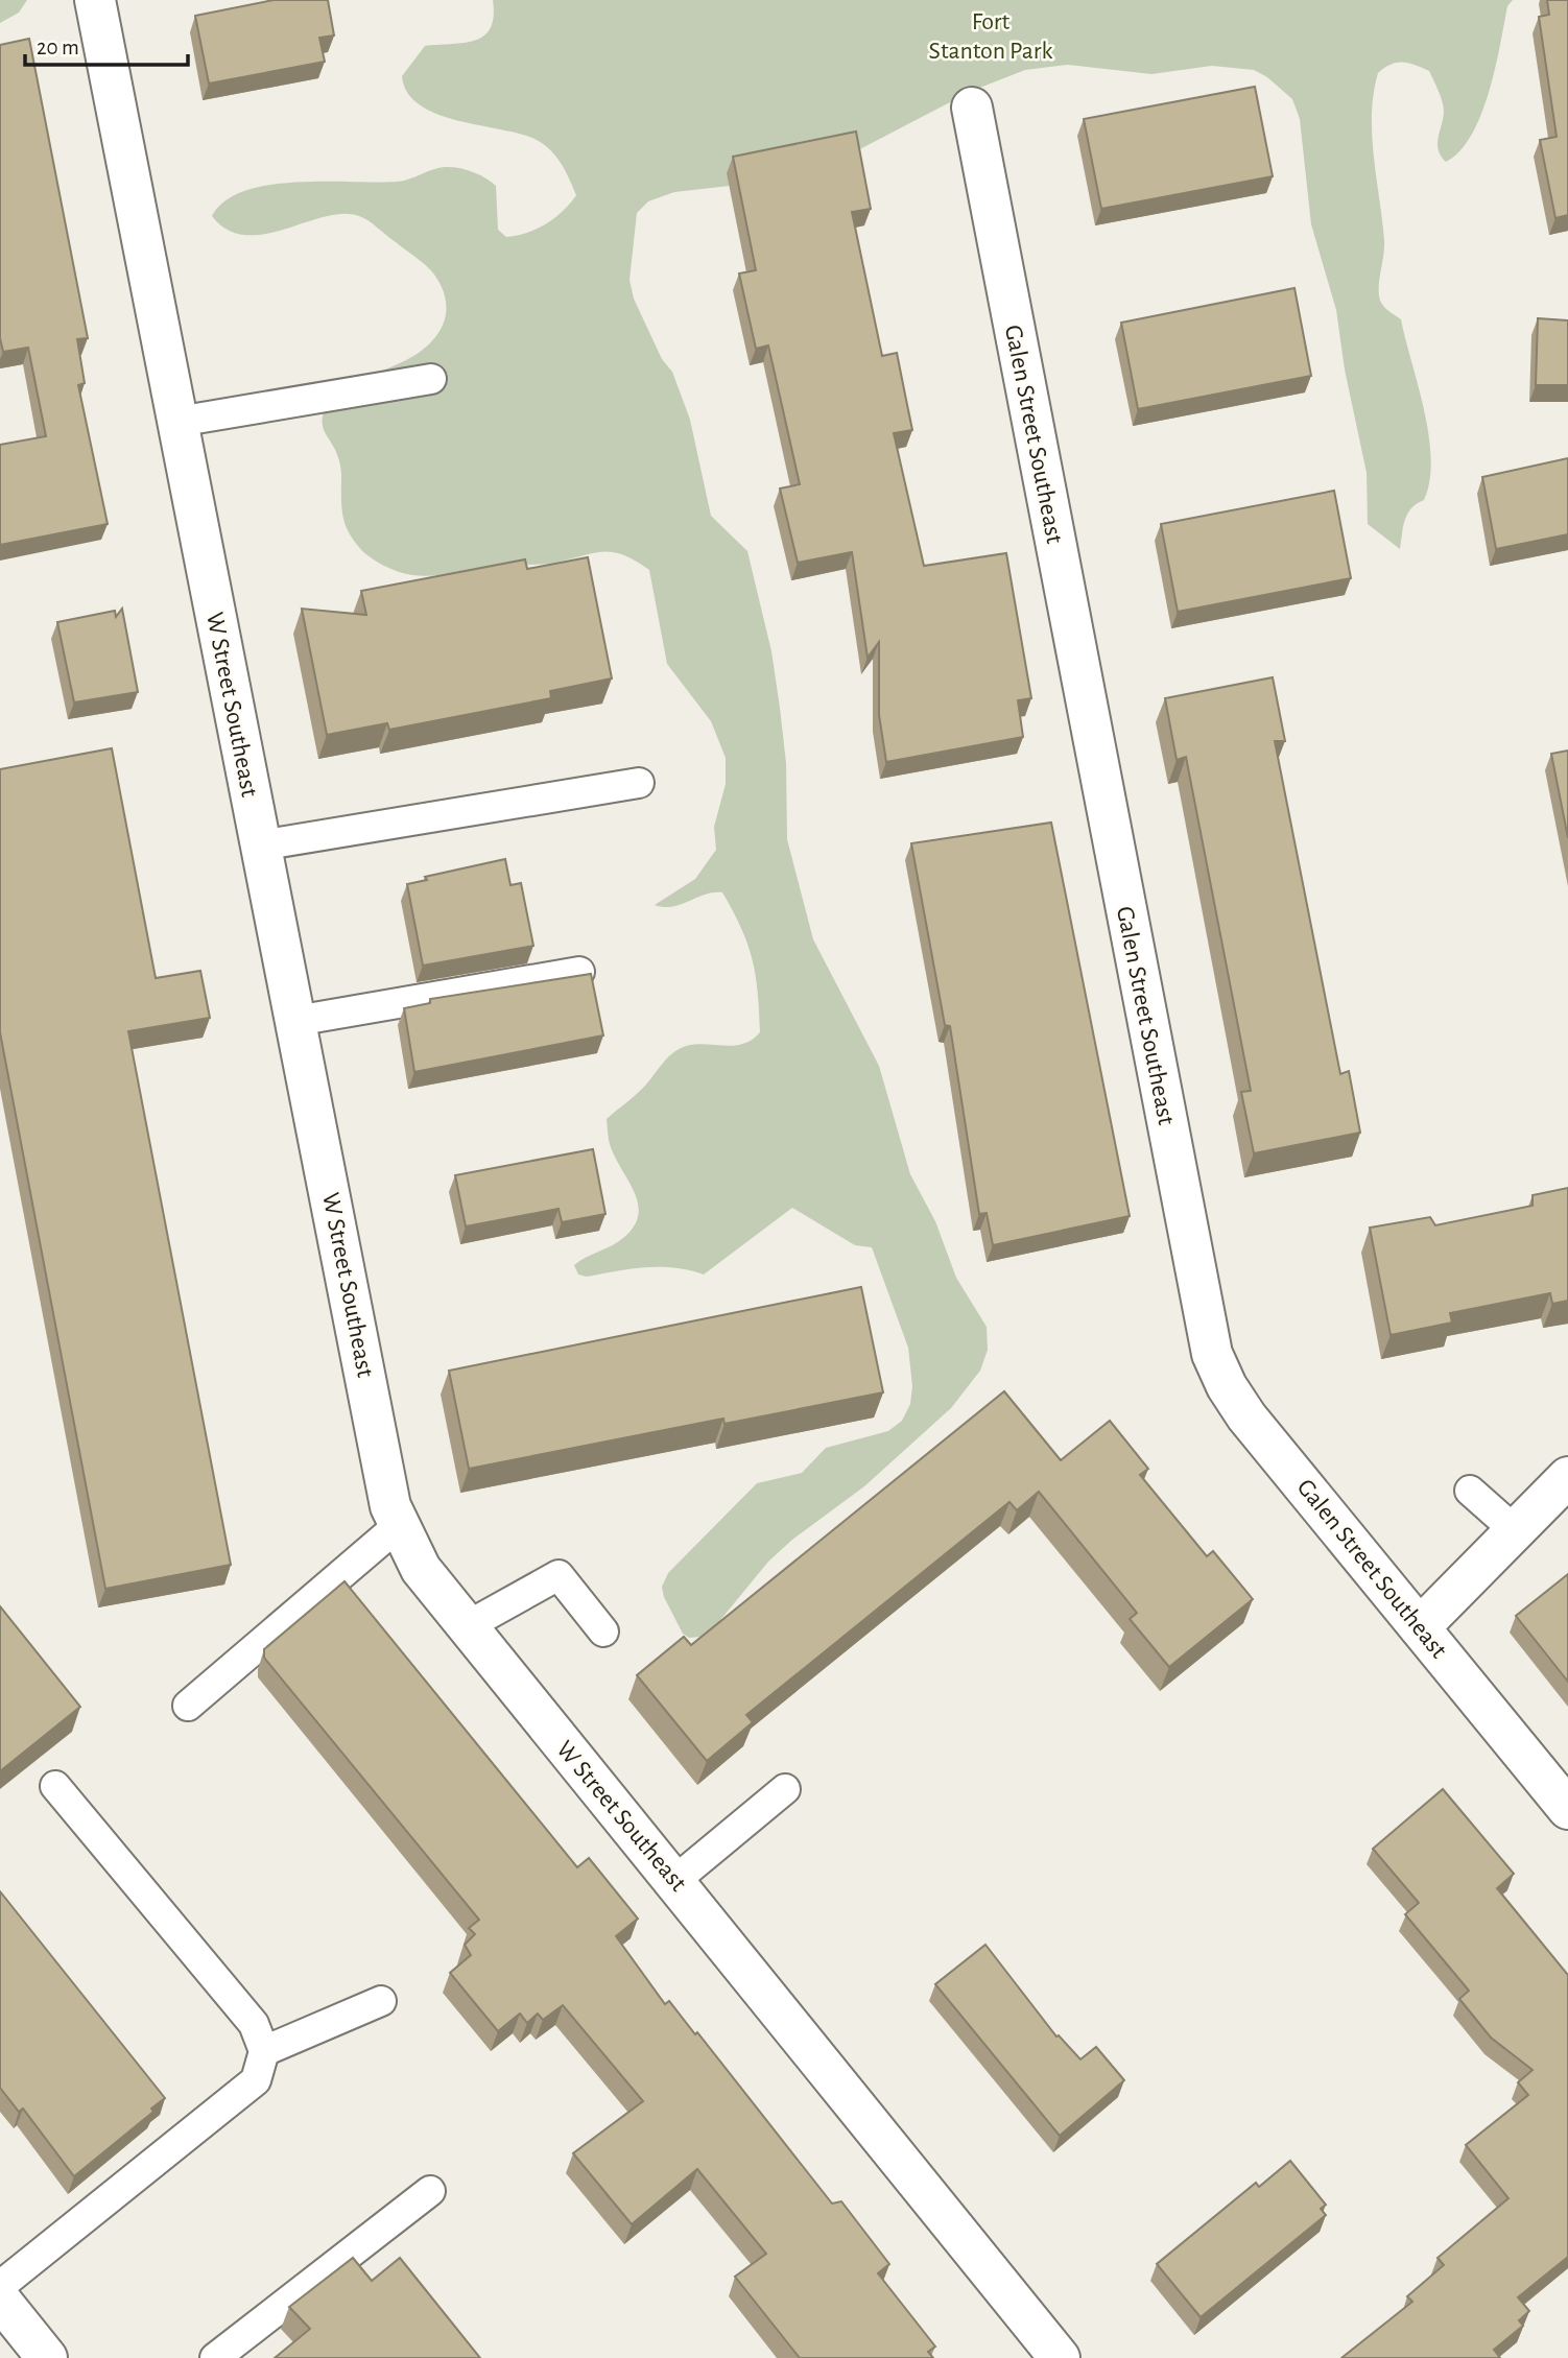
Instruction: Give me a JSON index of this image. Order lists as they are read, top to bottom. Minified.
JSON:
{"streets":{"street":["Galen Street Southeast","W Street Southeast"]},"parks":["Fort Stanton Park"],"scale_bar":"20 m"}
